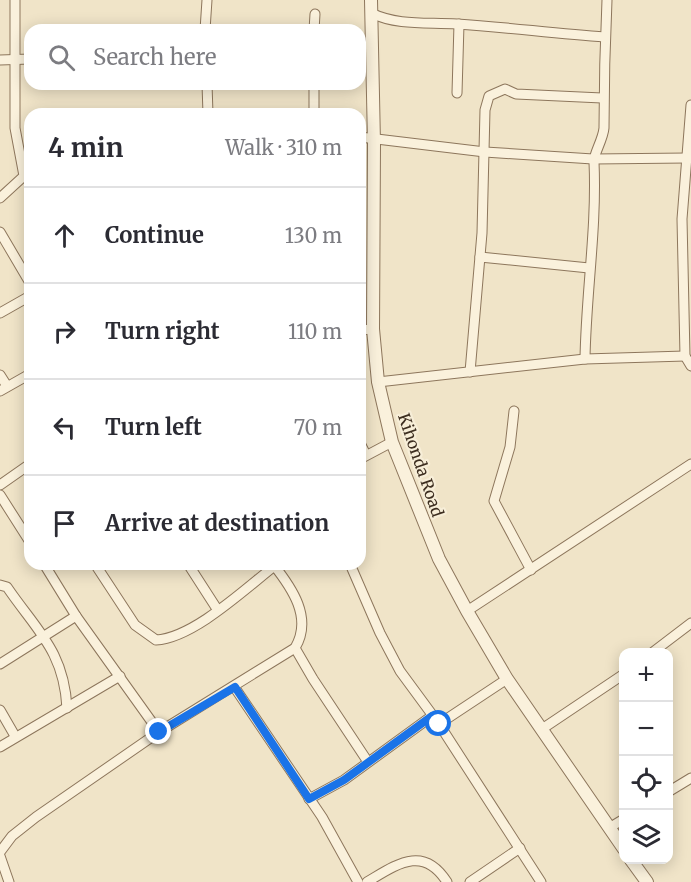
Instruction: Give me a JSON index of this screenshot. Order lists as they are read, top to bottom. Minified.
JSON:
{"streets":{"street":["Kihonda Road"]},"page":{"search":"Search here","heading":["4 min","Walk · 310 m"],"list":[["Continue","130 m"],["Turn right","110 m"],["Turn left","70 m"],"Arrive at destination"],"map_buttons":["+","−"]}}
